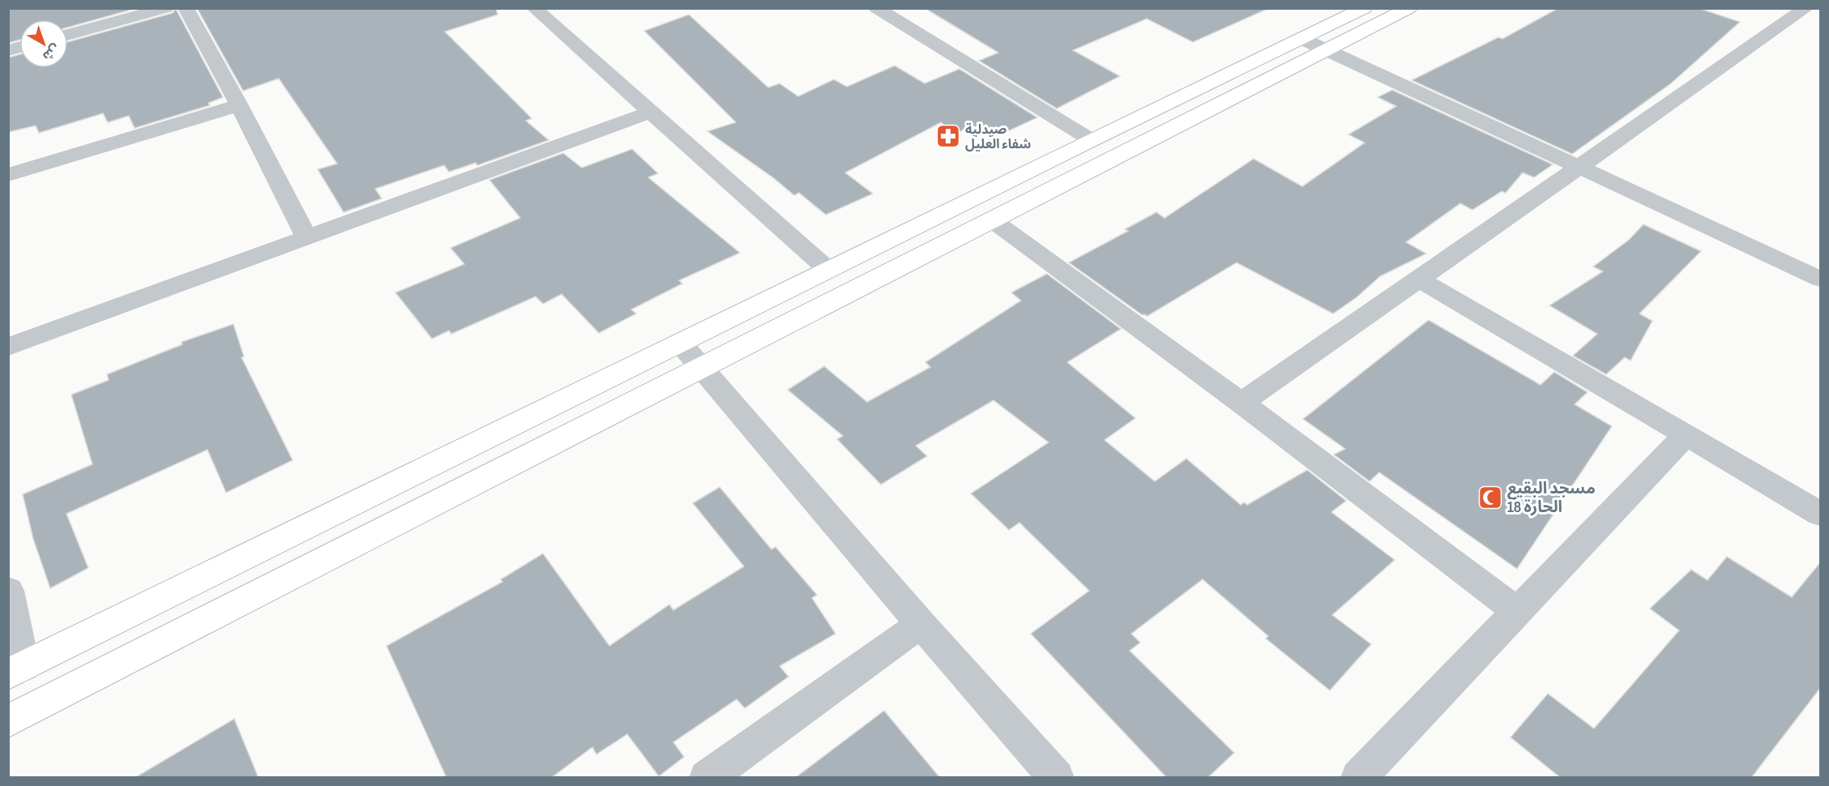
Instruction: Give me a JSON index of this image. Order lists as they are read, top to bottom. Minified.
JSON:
{"places":{"pharmacy":["صيدلية شفاء العليل"],"mosque":["مسجد البقيع الحارة 18"]},"north":"bottom right"}
